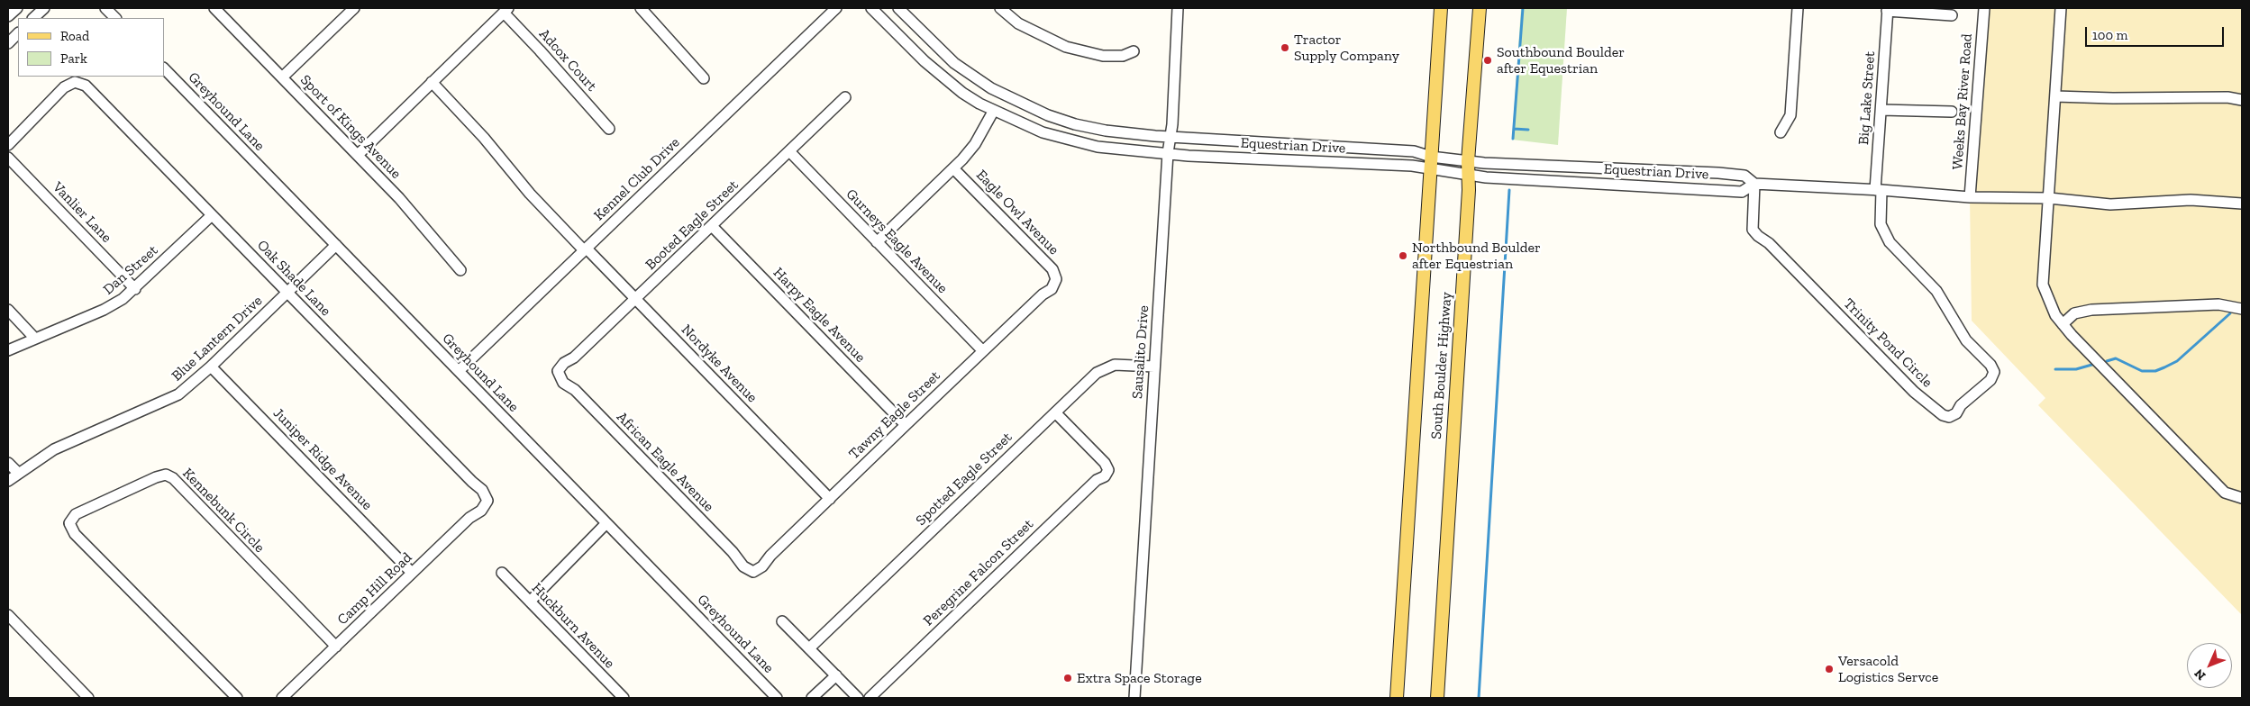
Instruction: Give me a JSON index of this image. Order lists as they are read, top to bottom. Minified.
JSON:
{"streets":{"main road":["South Boulder Highway"],"street":["Adcox Court","Big Lake Street","Weeks Bay River Road","Greyhound Lane","Sport of Kings Avenue","Equestrian Drive","Kennel Club Drive","Vanlier Lane","Eagle Owl Avenue","Booted Eagle Street","Gurneys Eagle Avenue","Dan Street","Oak Shade Lane","Harpy Eagle Avenue","Blue Lantern Drive","Trinity Pond Circle","Sausalito Drive","Nordyke Avenue","Tawny Eagle Street","Juniper Ridge Avenue","African Eagle Avenue","Spotted Eagle Street","Kennebunk Circle","Peregrine Falcon Street","Camp Hill Road","Huckburn Avenue"]},"crossings":[["Big Lake Street","Equestrian Drive"],["Big Lake Street","Trinity Pond Circle"],["Weeks Bay River Road","Equestrian Drive"],["Greyhound Lane","Kennel Club Drive"],["Greyhound Lane","Blue Lantern Drive"],["Equestrian Drive","Trinity Pond Circle"],["Equestrian Drive","Sausalito Drive"],["Equestrian Drive","South Boulder Highway"],["Kennel Club Drive","Nordyke Avenue"],["Vanlier Lane","Dan Street"],["Eagle Owl Avenue","Tawny Eagle Street"],["Booted Eagle Street","Gurneys Eagle Avenue"],["Booted Eagle Street","Harpy Eagle Avenue"],["Booted Eagle Street","Nordyke Avenue"],["Booted Eagle Street","African Eagle Avenue"],["Gurneys Eagle Avenue","Tawny Eagle Street"],["Dan Street","Oak Shade Lane"],["Oak Shade Lane","Blue Lantern Drive"],["Oak Shade Lane","Camp Hill Road"],["Harpy Eagle Avenue","Tawny Eagle Street"],["Blue Lantern Drive","Juniper Ridge Avenue"],["Sausalito Drive","Spotted Eagle Street"],["Nordyke Avenue","Tawny Eagle Street"],["Tawny Eagle Street","African Eagle Avenue"],["Juniper Ridge Avenue","Camp Hill Road"],["Spotted Eagle Street","Peregrine Falcon Street"],["Kennebunk Circle","Camp Hill Road"]],"places":["Tractor Supply Company","Southbound Boulder after Equestrian","Northbound Boulder after Equestrian","Versacold Logistics Servce","Extra Space Storage"],"legend":["Road","Park"],"scale_bar":"100 m","north":"bottom left"}
